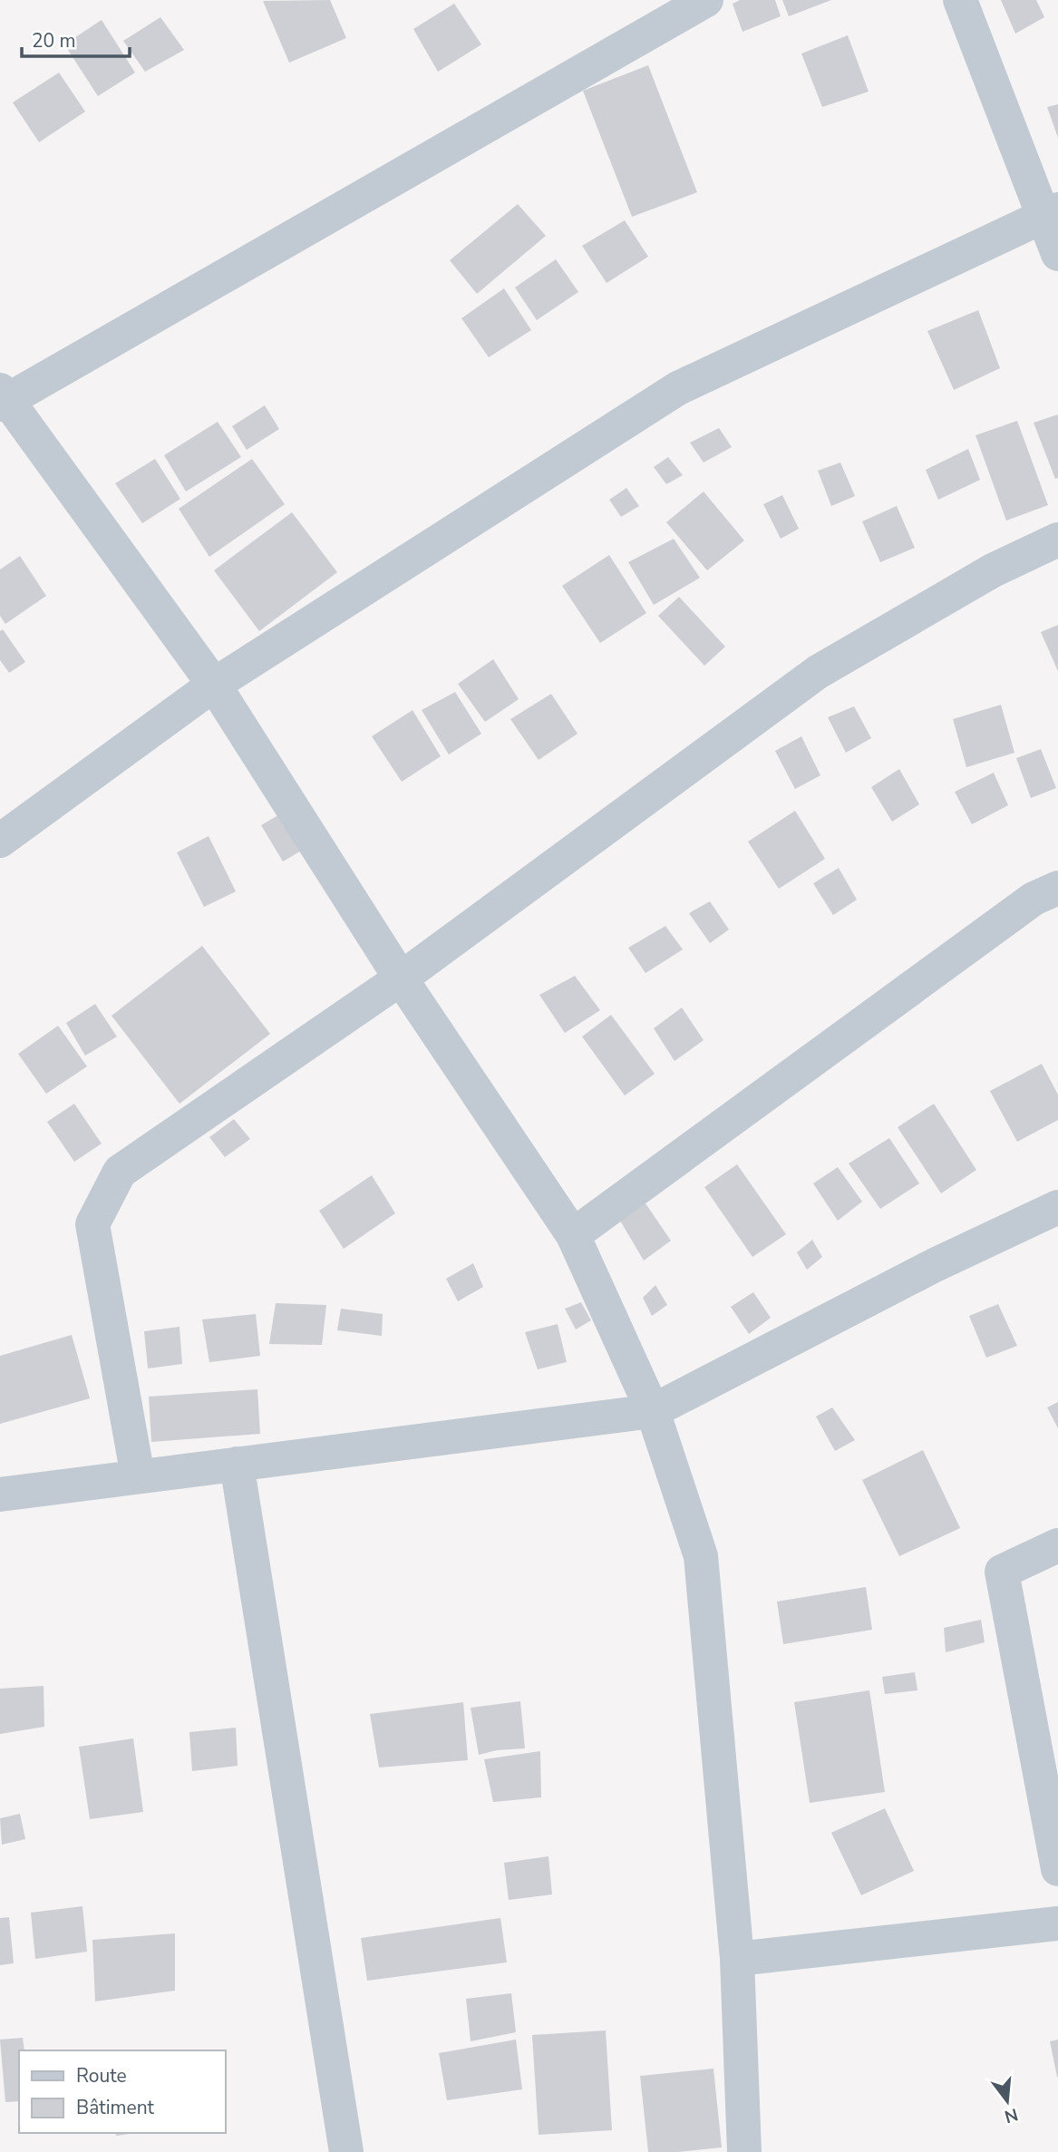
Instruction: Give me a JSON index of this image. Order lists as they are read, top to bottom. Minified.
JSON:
{"legend":["Route","Bâtiment"],"scale_bar":"20 m","north":"bottom"}
